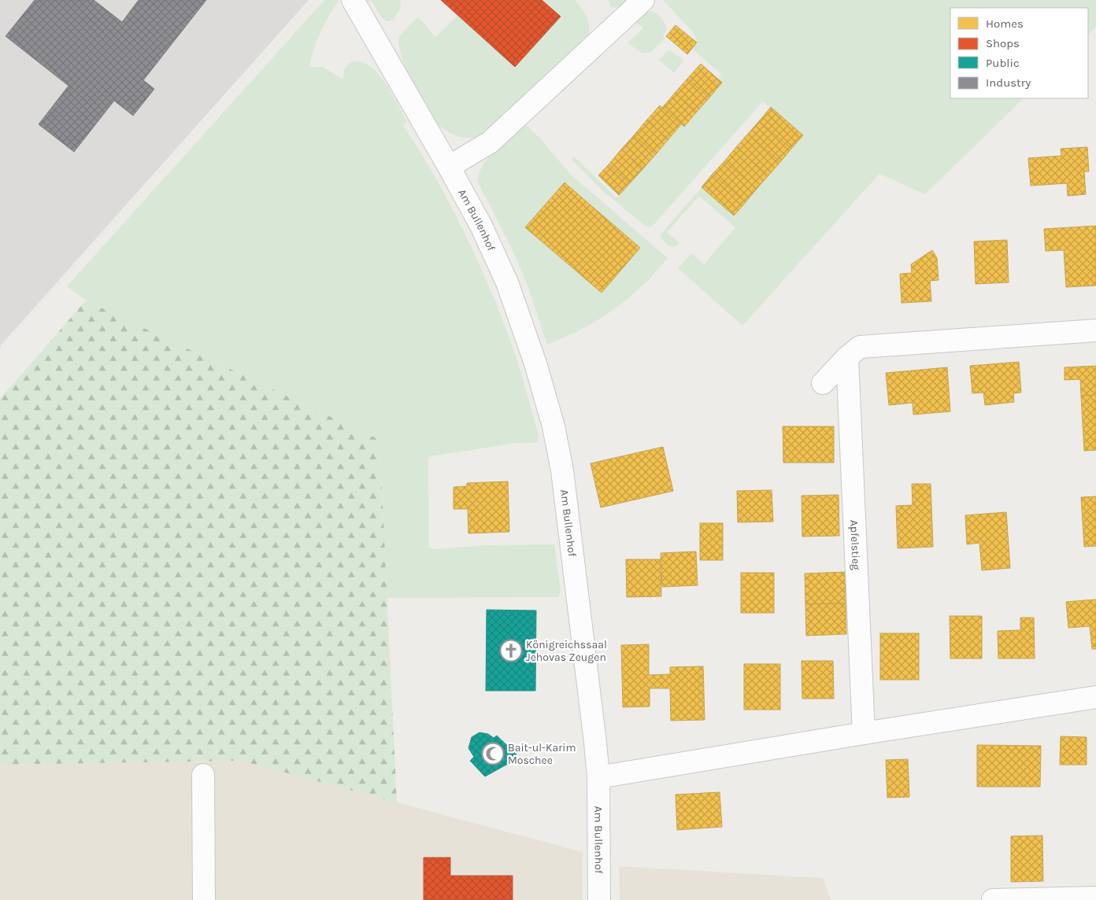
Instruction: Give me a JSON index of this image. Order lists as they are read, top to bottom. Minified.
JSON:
{"streets":{"street":["Am Bullenhof","Apfelstieg"]},"places":{"church":["Königreichssaal Jehovas Zeugen"],"mosque":["Bait-ul-Karim Moschee"]},"legend":["Homes","Shops","Public","Industry"]}
